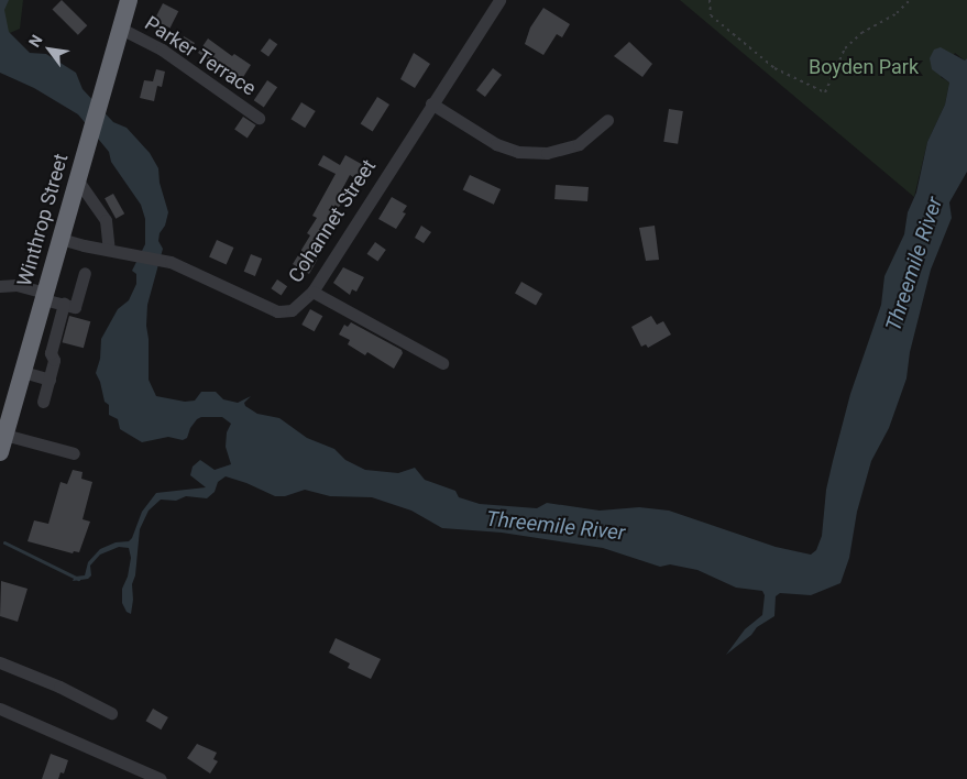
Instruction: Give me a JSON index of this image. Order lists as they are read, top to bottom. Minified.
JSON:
{"streets":{"highway":["Winthrop Street"],"street":["Parker Terrace","Cohannet Street"]},"crossings":[["Parker Terrace","Winthrop Street"],["Winthrop Street","Cohannet Street"]],"water":["Threemile River"],"parks":["Boyden Park"],"north":"top left"}
